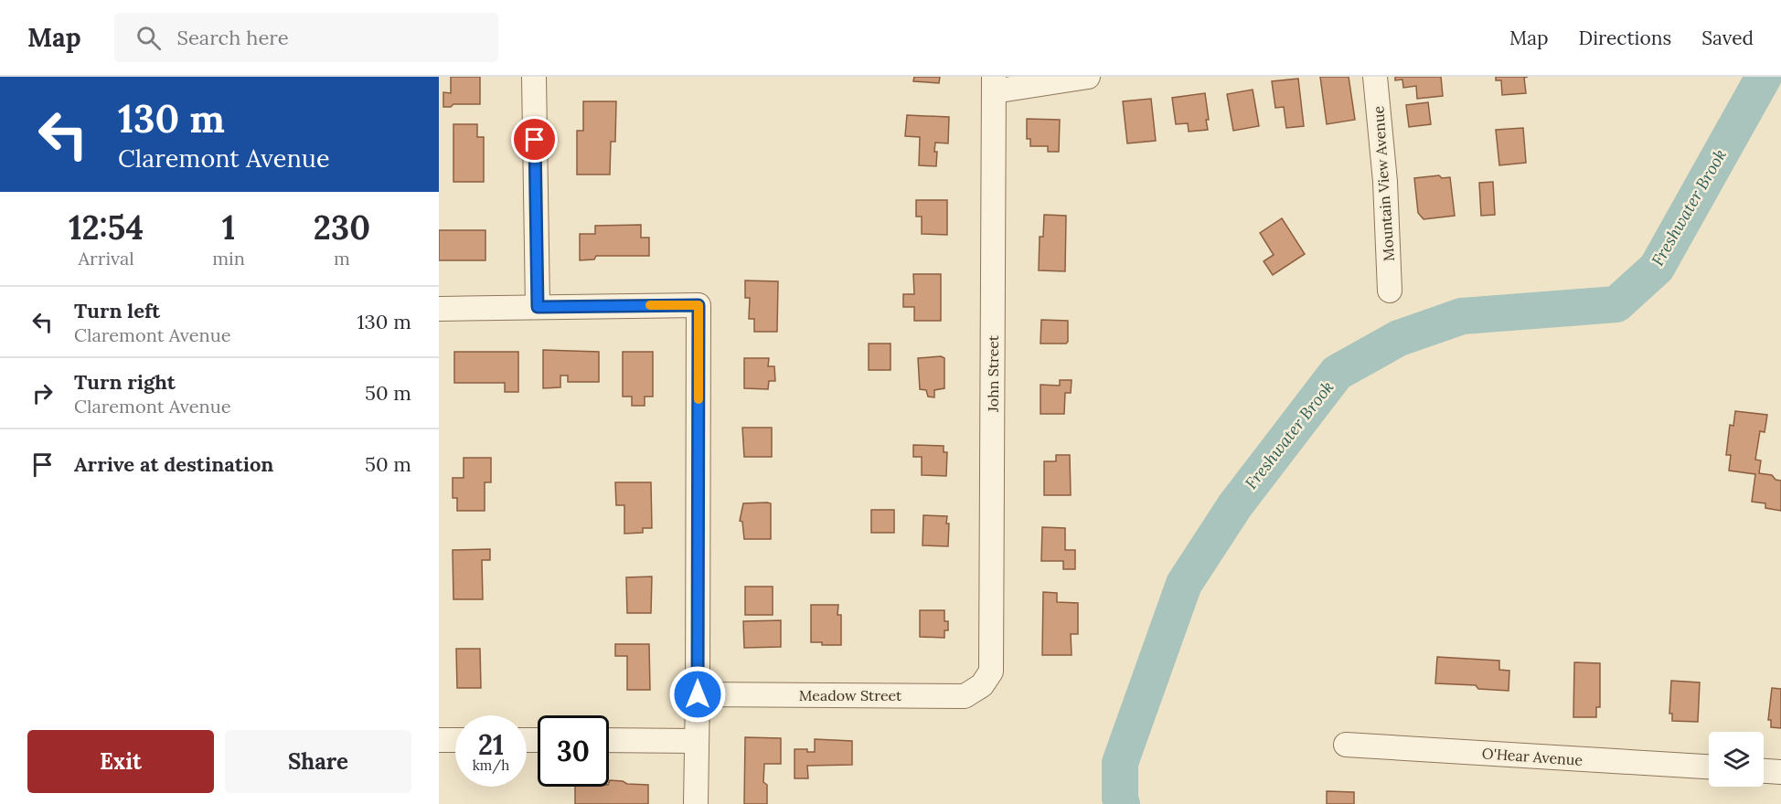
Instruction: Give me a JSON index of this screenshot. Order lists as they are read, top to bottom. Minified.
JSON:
{"streets":{"street":["Mountain View Avenue","John Street","Meadow Street","O'Hear Avenue"]},"crossings":[["John Street","Meadow Street"]],"water":["Freshwater Brook"],"page":{"header":"Map","search":"Search here","nav":["Map","Directions","Saved"],"turn":["130 m","Claremont Avenue"],"eta":["12:54","Arrival","1","min","230","m"],"list":[{"name":"Turn left","note":"Claremont Avenue","value":"130 m"},{"name":"Turn right","note":"Claremont Avenue","value":"50 m"},{"name":"Arrive at destination","value":"50 m"}],"speed":"21 km/h","limit":"30","buttons":["Exit","Share"]}}
